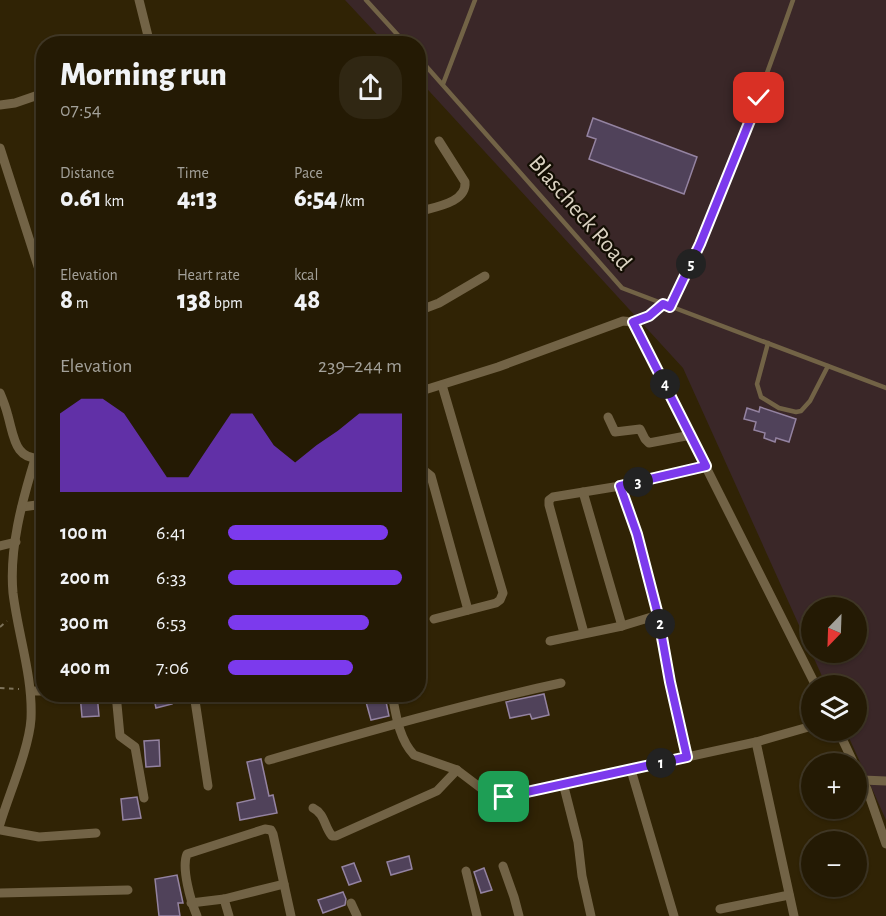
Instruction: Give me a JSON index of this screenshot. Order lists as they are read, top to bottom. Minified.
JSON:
{"streets":{"lane":["Blascheck Road"]},"north":"bottom left","page":{"heading":["Morning run","07:54"],"stats":[["Distance","0.61 km"],["Time","4:13"],["Pace","6:54 /km"],["Elevation","8 m"],["Heart rate","138 bpm"],["kcal","48"]],"pins":["5","4","3","2","1"],"chart":["Elevation","239–244 m"],"list":[{"name":"100 m","note":"6:41"},{"name":"200 m","note":"6:33"},{"name":"300 m","note":"6:53"},{"name":"400 m","note":"7:06"}],"map_buttons":["+","−"]}}
